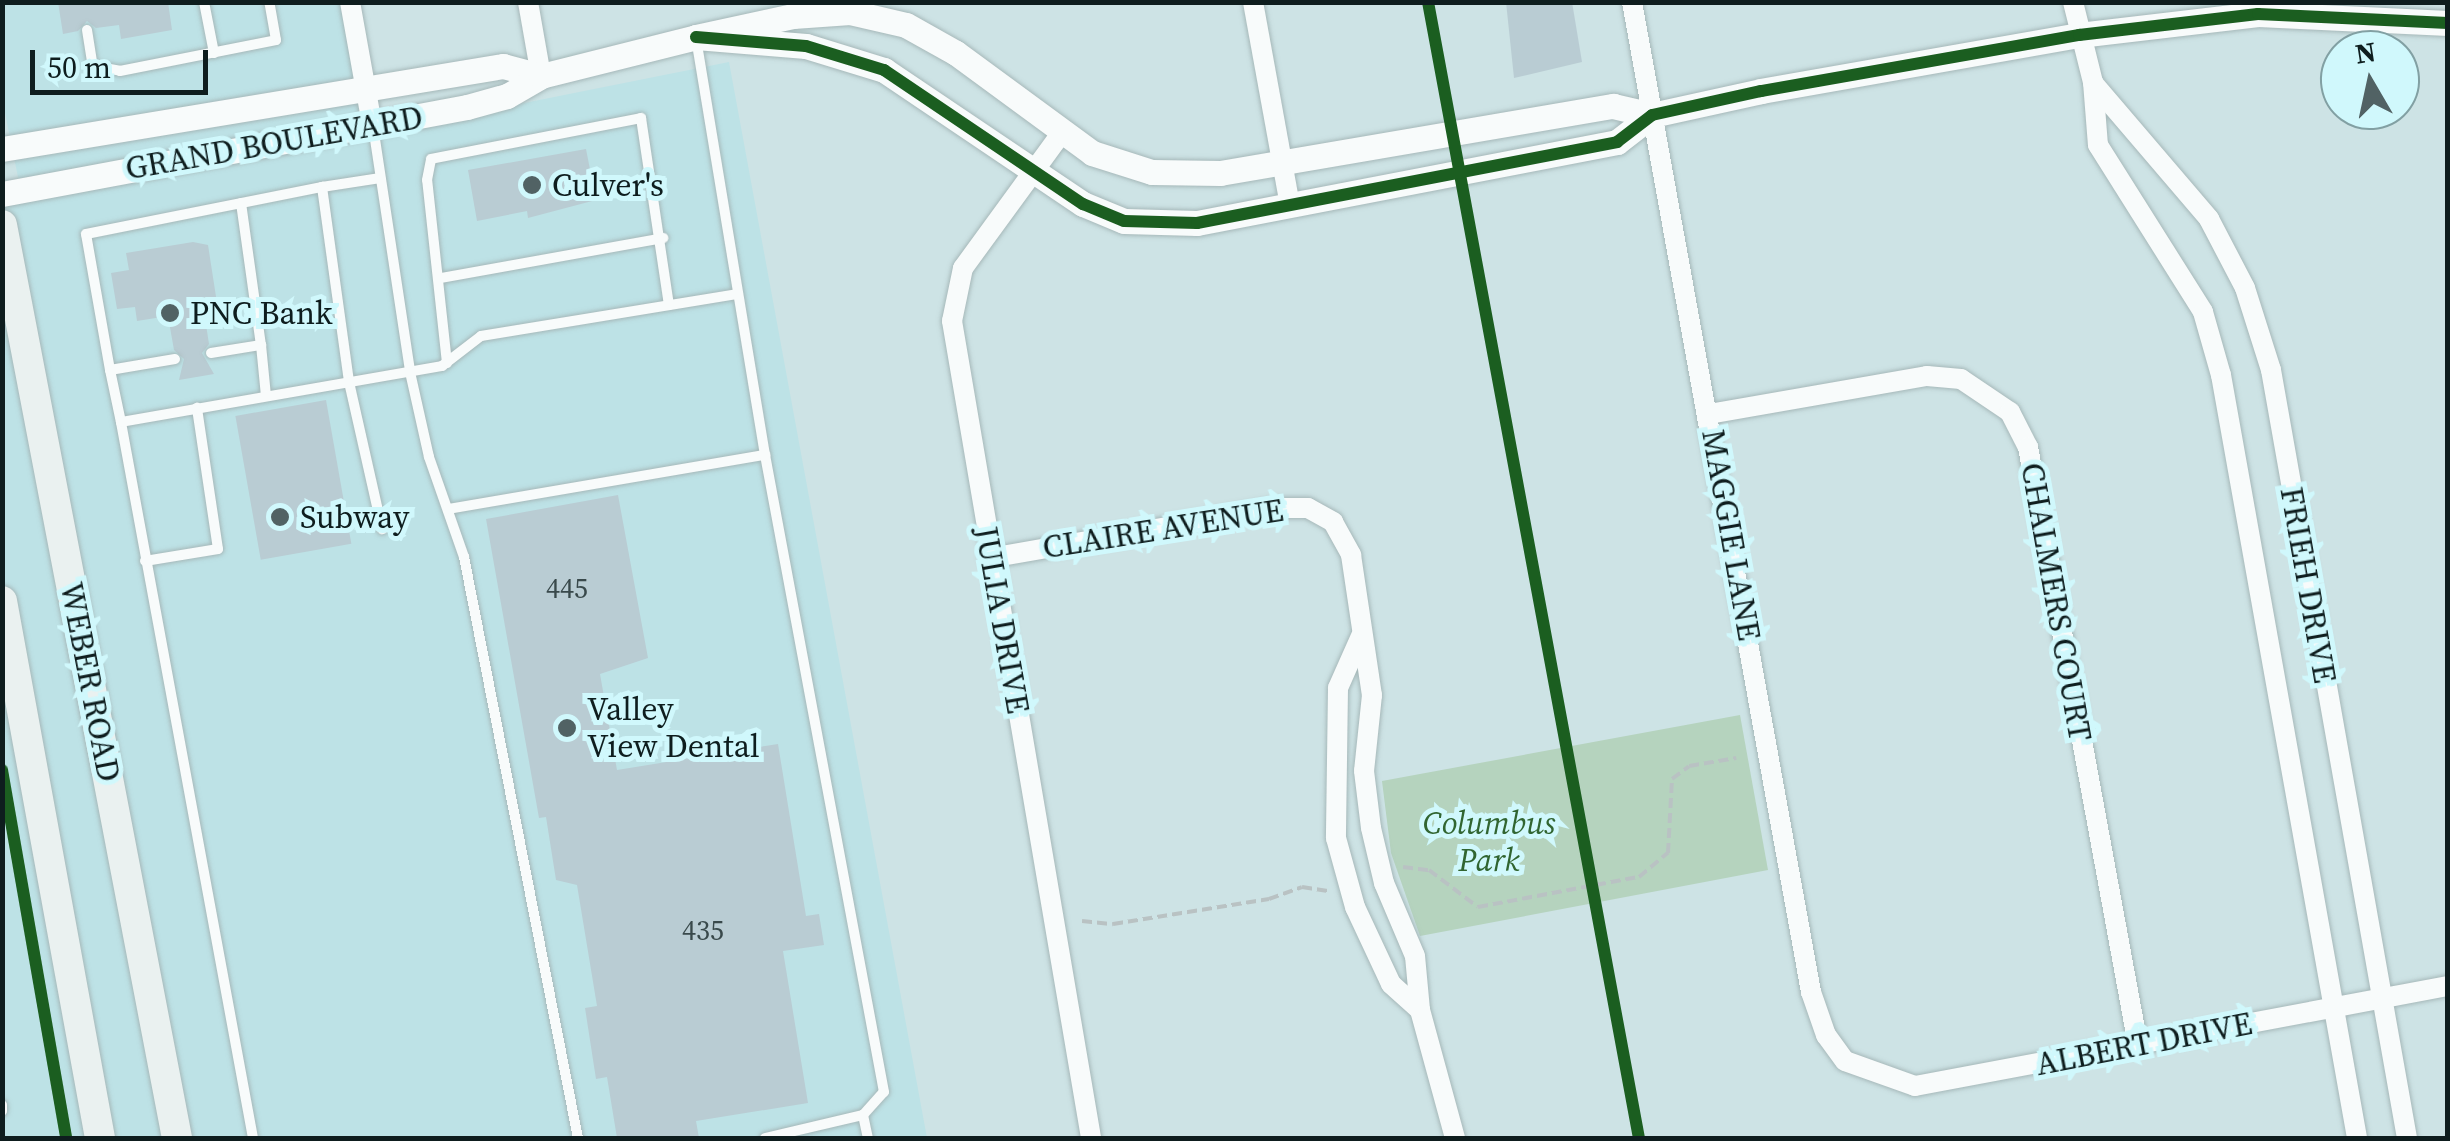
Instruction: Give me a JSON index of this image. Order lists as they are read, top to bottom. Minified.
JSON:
{"streets":{"main road":["WEBER ROAD"],"street":["GRAND BOULEVARD","CLAIRE AVENUE","MAGGIE LANE","FRIEH DRIVE","CHALMERS COURT","JULIA DRIVE","ALBERT DRIVE"]},"crossings":[["GRAND BOULEVARD","MAGGIE LANE"],["GRAND BOULEVARD","FRIEH DRIVE"],["GRAND BOULEVARD","JULIA DRIVE"],["CLAIRE AVENUE","JULIA DRIVE"],["MAGGIE LANE","CHALMERS COURT"],["MAGGIE LANE","ALBERT DRIVE"],["FRIEH DRIVE","ALBERT DRIVE"],["CHALMERS COURT","ALBERT DRIVE"]],"parks":["Columbus Park"],"places":["Culver's","PNC Bank","Subway","Valley View Dental"],"house_numbers":["445","435"],"scale_bar":"50 m","north":"top"}
